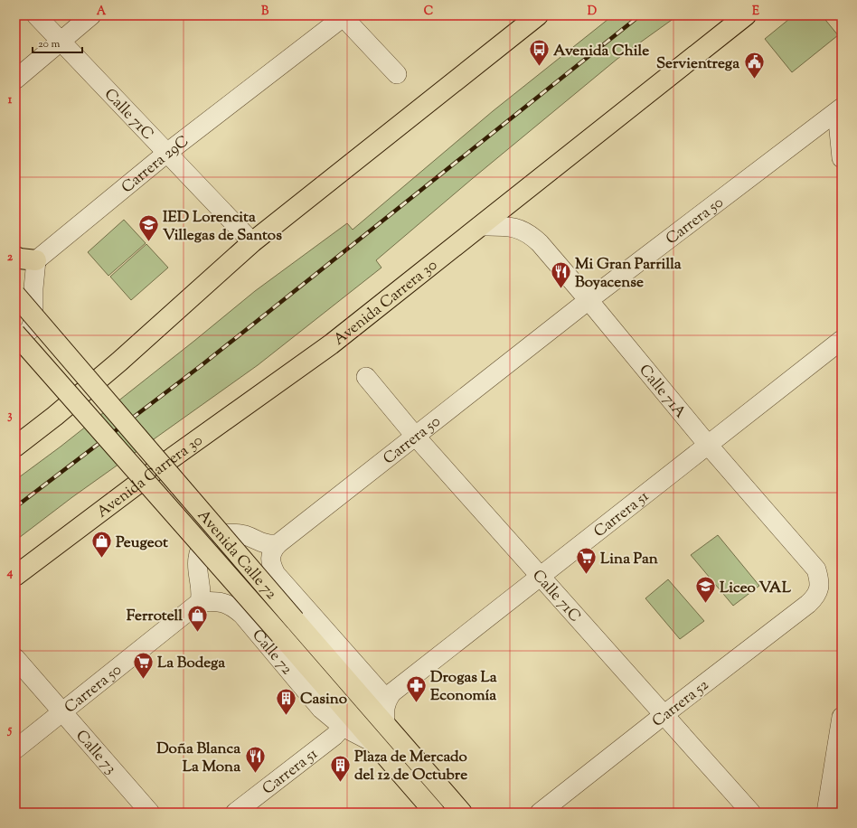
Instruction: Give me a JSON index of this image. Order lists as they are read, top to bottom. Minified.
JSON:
{"streets":{"main road":["Avenida Carrera 30","Avenida Calle 72"],"street":["Calle 71C","Carrera 29C","Carrera 50","Calle 71A","Carrera 51","Calle 72","Carrera 52","Calle 73"]},"crossings":[["Calle 71C","Carrera 29C"],["Calle 71C","Carrera 50"],["Calle 71C","Carrera 51"],["Calle 71C","Carrera 52"],["Carrera 50","Calle 71A"],["Carrera 50","Calle 72"],["Carrera 50","Calle 73"],["Avenida Carrera 30","Calle 71A"],["Calle 71A","Carrera 51"],["Calle 71A","Carrera 52"],["Carrera 51","Calle 72"],["Avenida Calle 72","Calle 72"]],"places":{"bus stop":["Avenida Chile"],"public building":["Servientrega"],"school or university":["IED Lorencita Villegas de Santos","Liceo VAL"],"restaurant":["Mi Gran Parrilla Boyacense","Doña Blanca La Mona"],"shop":["Peugeot","Ferrotell"],"supermarket":["Lina Pan","La Bodega"],"pharmacy":["Drogas La Economía"],"building":["Casino","Plaza de Mercado del 12 de Octubre"]},"scale_bar":"20 m","grid":{"columns":["A","B","C","D","E"],"rows":["1","2","3","4","5"]}}
